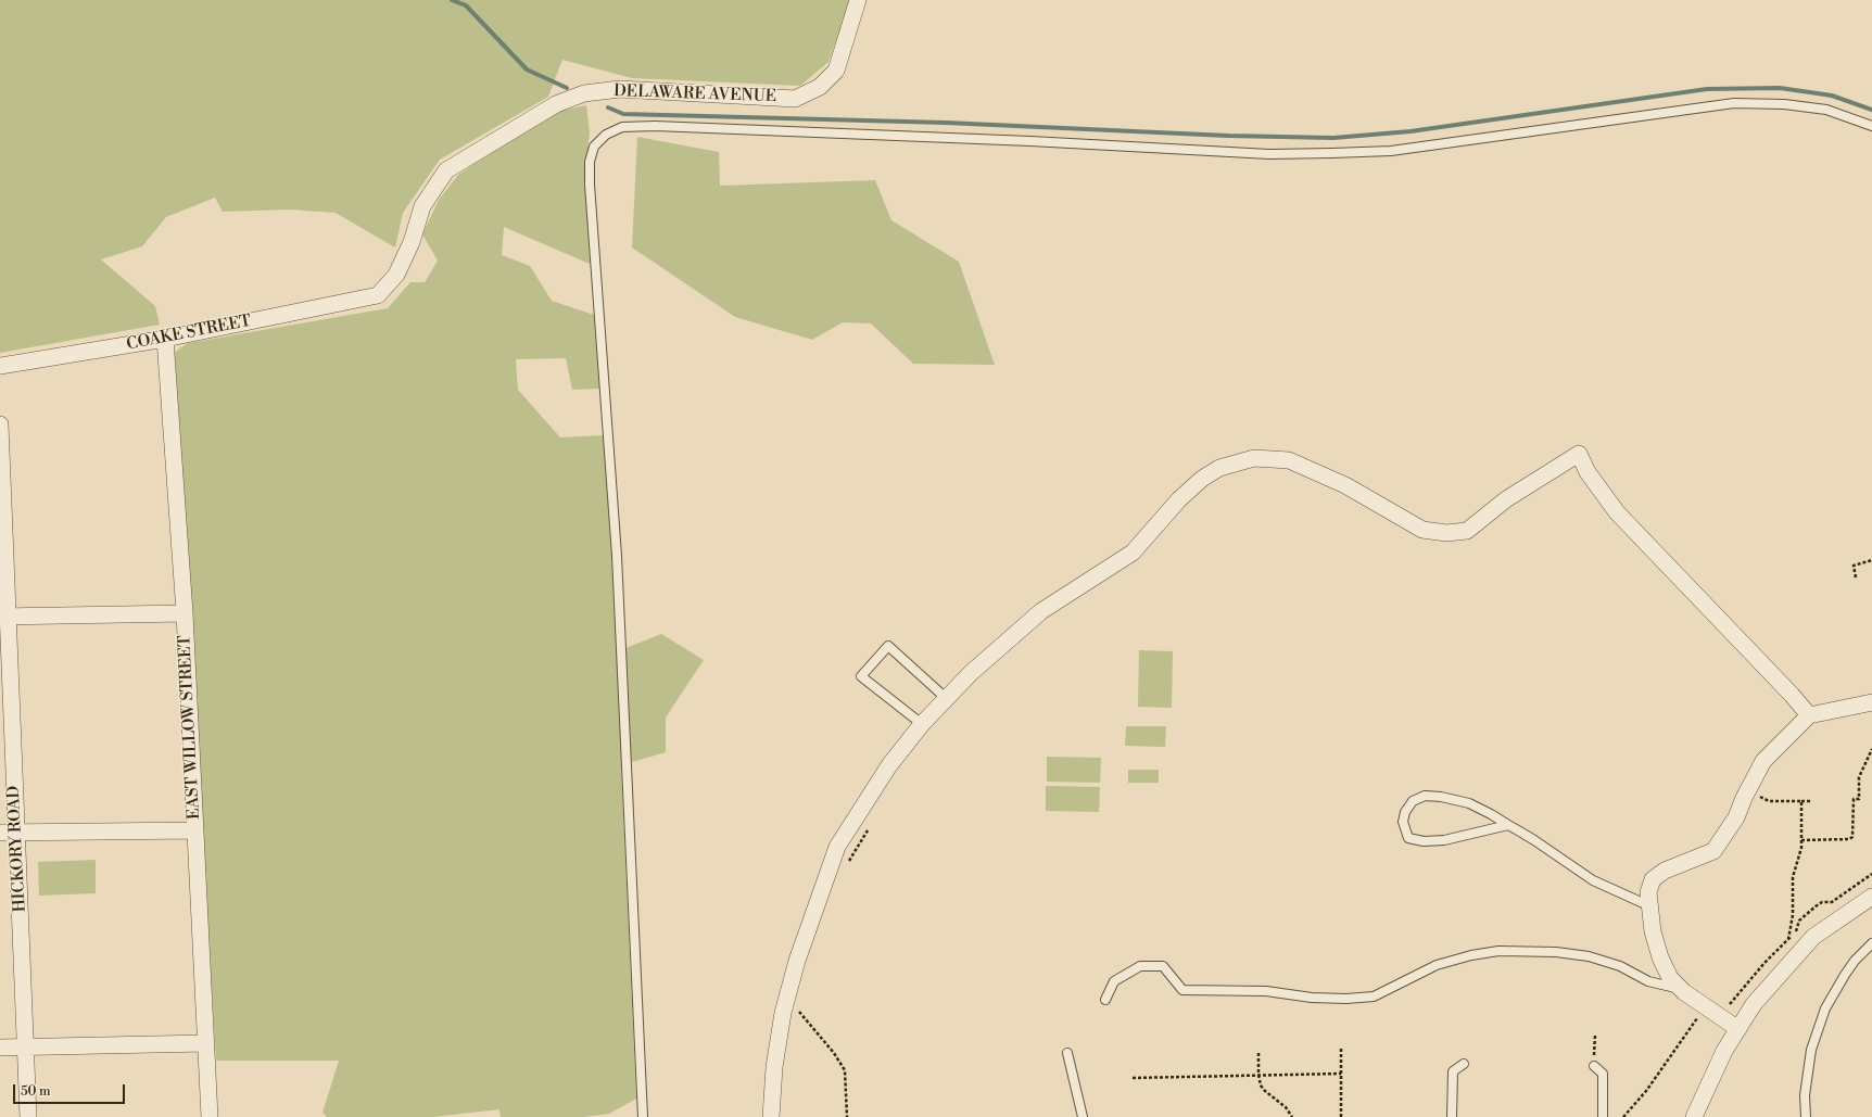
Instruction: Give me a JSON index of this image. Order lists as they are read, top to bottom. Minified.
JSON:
{"streets":{"street":["DELAWARE AVENUE","COAKE STREET","EAST WILLOW STREET","HICKORY ROAD"]},"crossings":[["DELAWARE AVENUE","COAKE STREET"],["COAKE STREET","EAST WILLOW STREET"]],"scale_bar":"50 m"}
